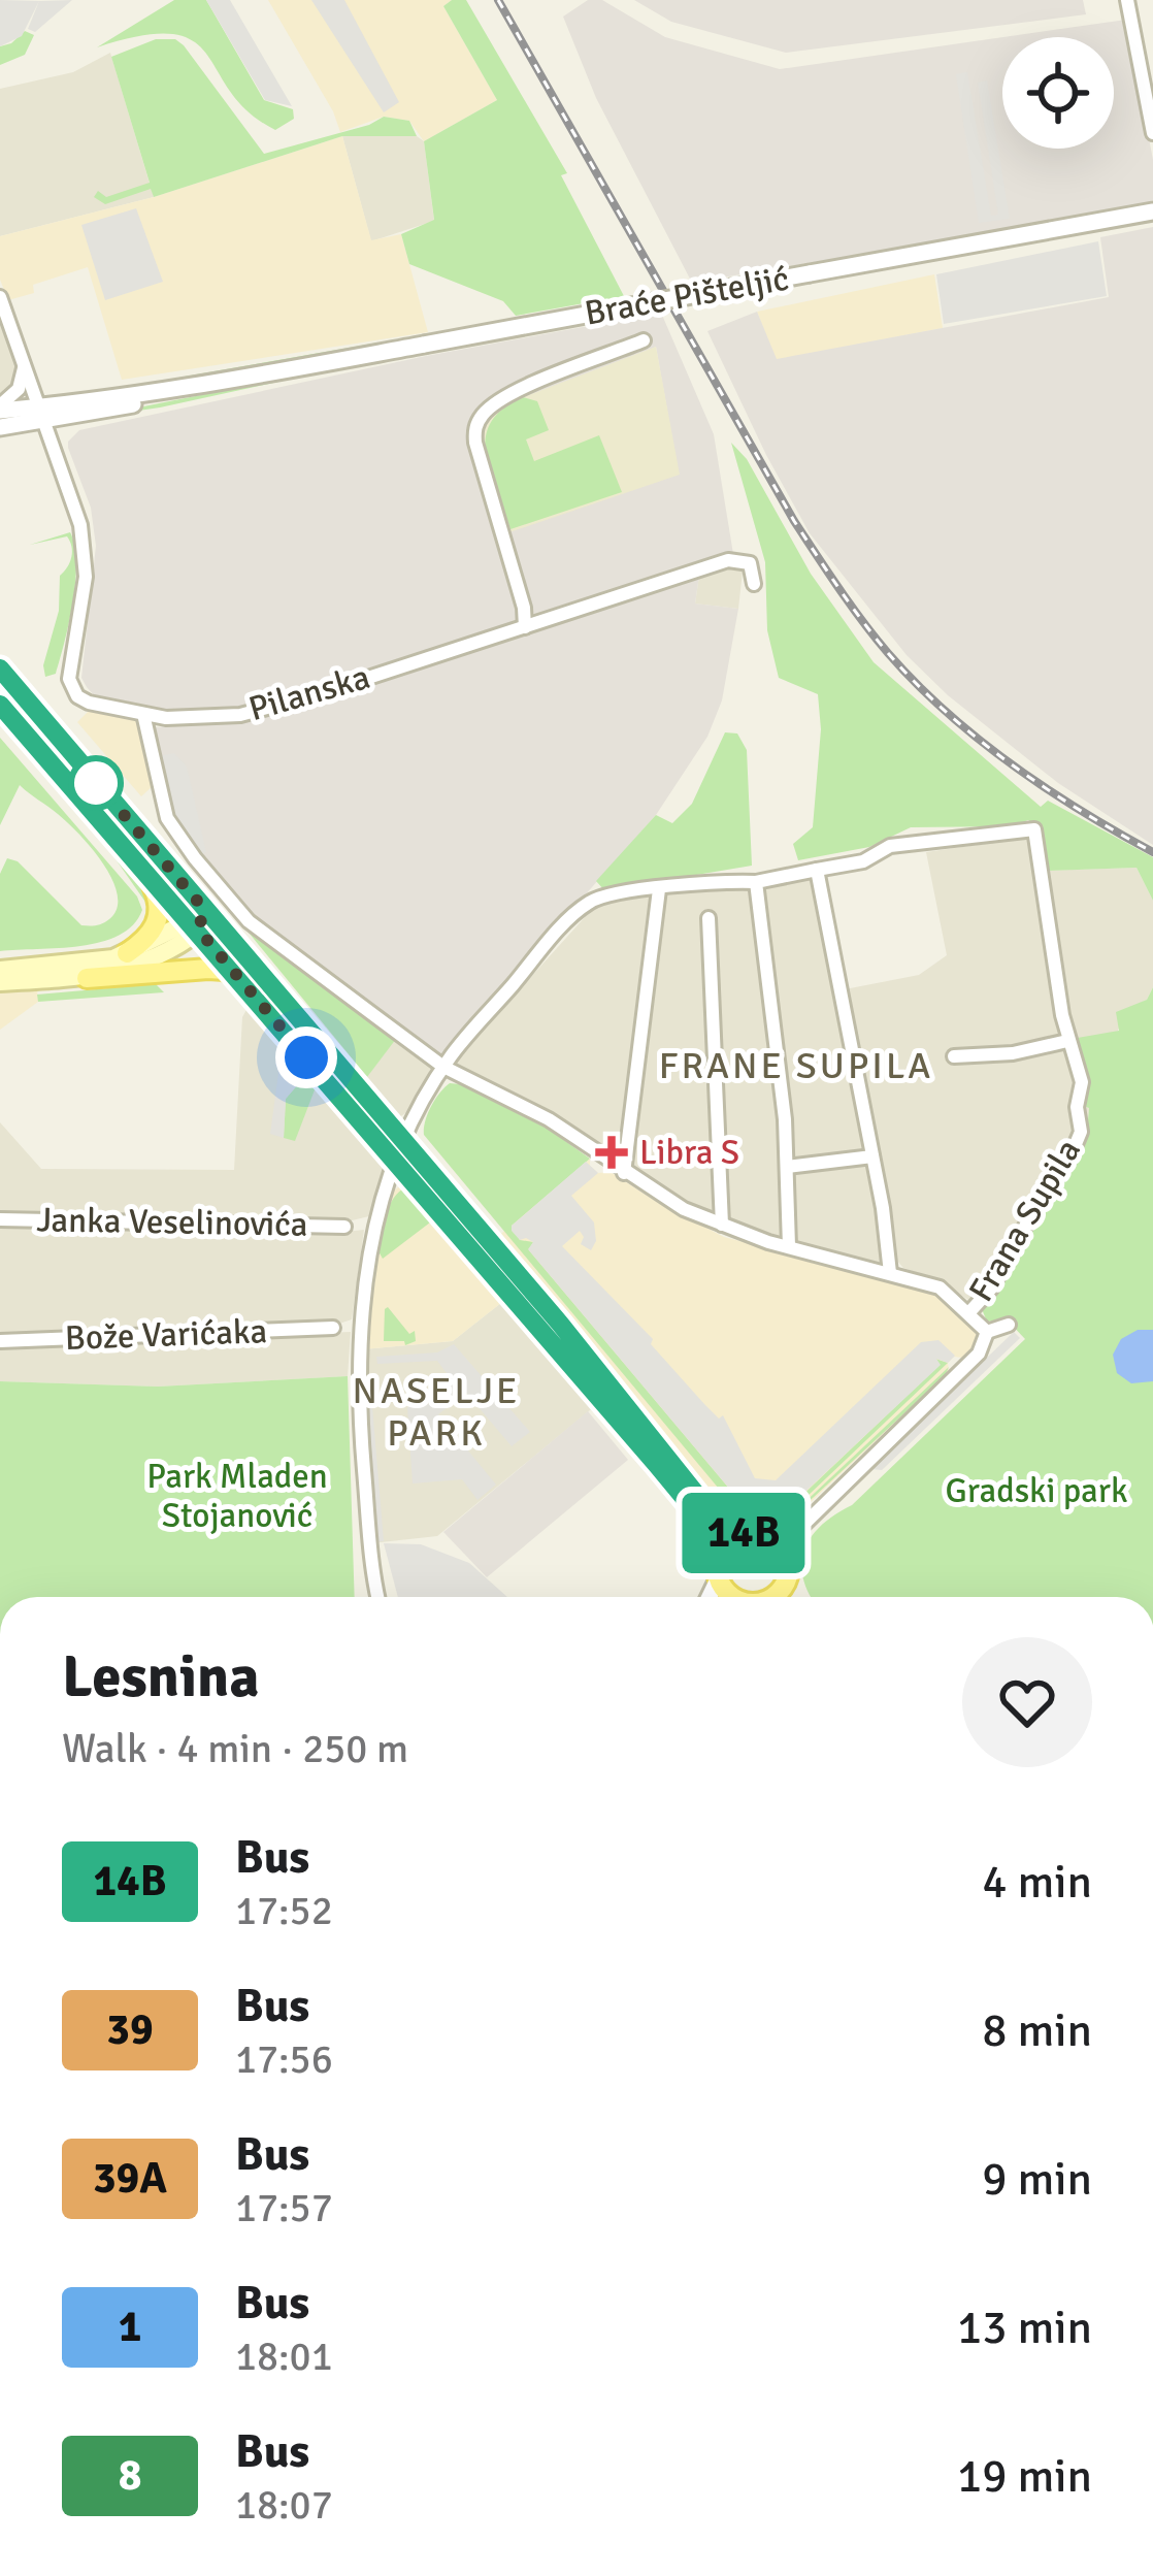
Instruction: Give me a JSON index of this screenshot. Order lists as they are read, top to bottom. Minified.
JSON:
{"streets":{"street":["Braće Pišteljić","Pilanska","Frana Supila","Janka Veselinovića","Bože Varićaka"]},"crossings":[["Braće Pišteljić","Pilanska"],["Pilanska","Frana Supila"]],"districts":["FRANE SUPILA","NASELJE PARK"],"parks":["Park Mladen Stojanović","Gradski park"],"places":{"health":["Libra S"]},"lines":["bus line 14B"],"page":{"on_map":"14B","heading":["Lesnina","Walk · 4 min · 250 m"],"list":[{"mark":"14B","name":"Bus","note":"17:52","value":"4 min"},{"mark":"39","name":"Bus","note":"17:56","value":"8 min"},{"mark":"39A","name":"Bus","note":"17:57","value":"9 min"},{"mark":"1","name":"Bus","note":"18:01","value":"13 min"},{"mark":"8","name":"Bus","note":"18:07","value":"19 min"}]}}
